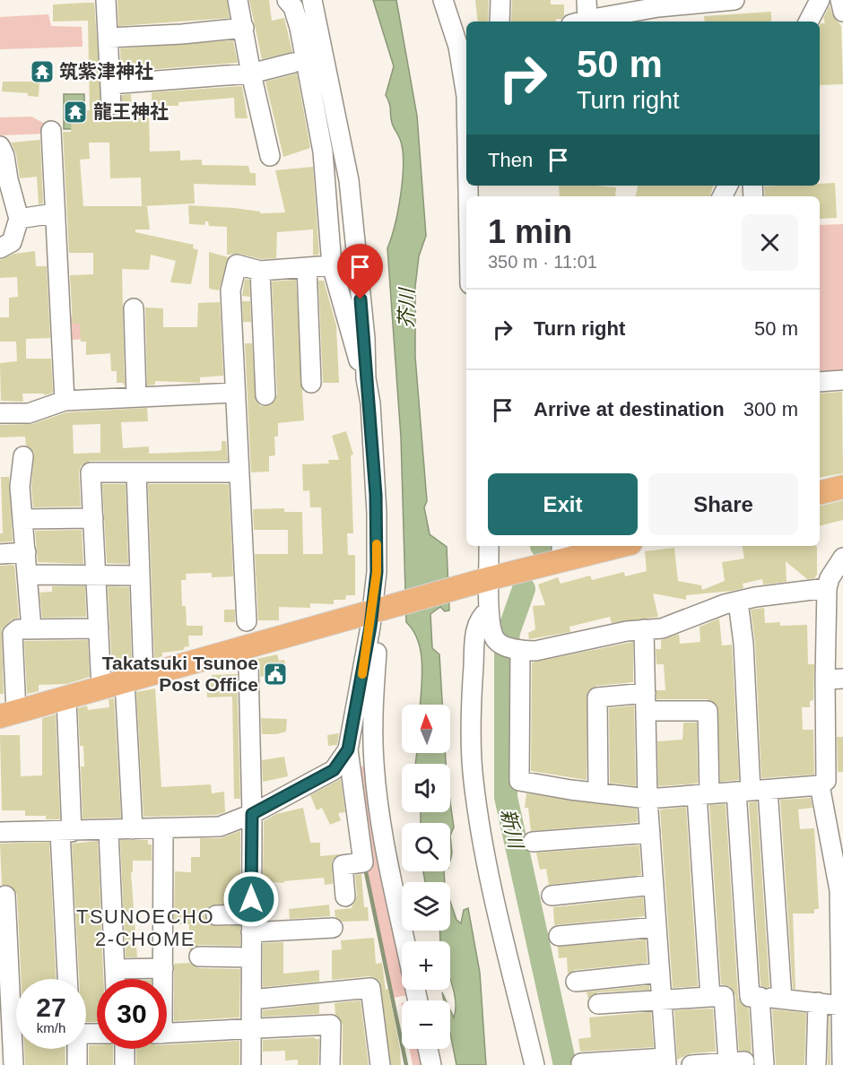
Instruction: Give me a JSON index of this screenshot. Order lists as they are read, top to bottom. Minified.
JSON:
{"districts":["TSUNOECHO 2-CHOME"],"water":["芥川","新川"],"places":{"temple":["筑紫津神社","龍王神社"],"public building":["Takatsuki Tsunoe Post Office"]},"north":"top","page":{"turn":["50 m","Turn right"],"then":"Then","heading":["1 min","350 m · 11:01"],"list":[{"name":"Turn right","value":"50 m"},{"name":"Arrive at destination","value":"300 m"}],"buttons":["Exit","Share"],"map_buttons":["+","−"],"speed":"27 km/h","limit":"30"}}
